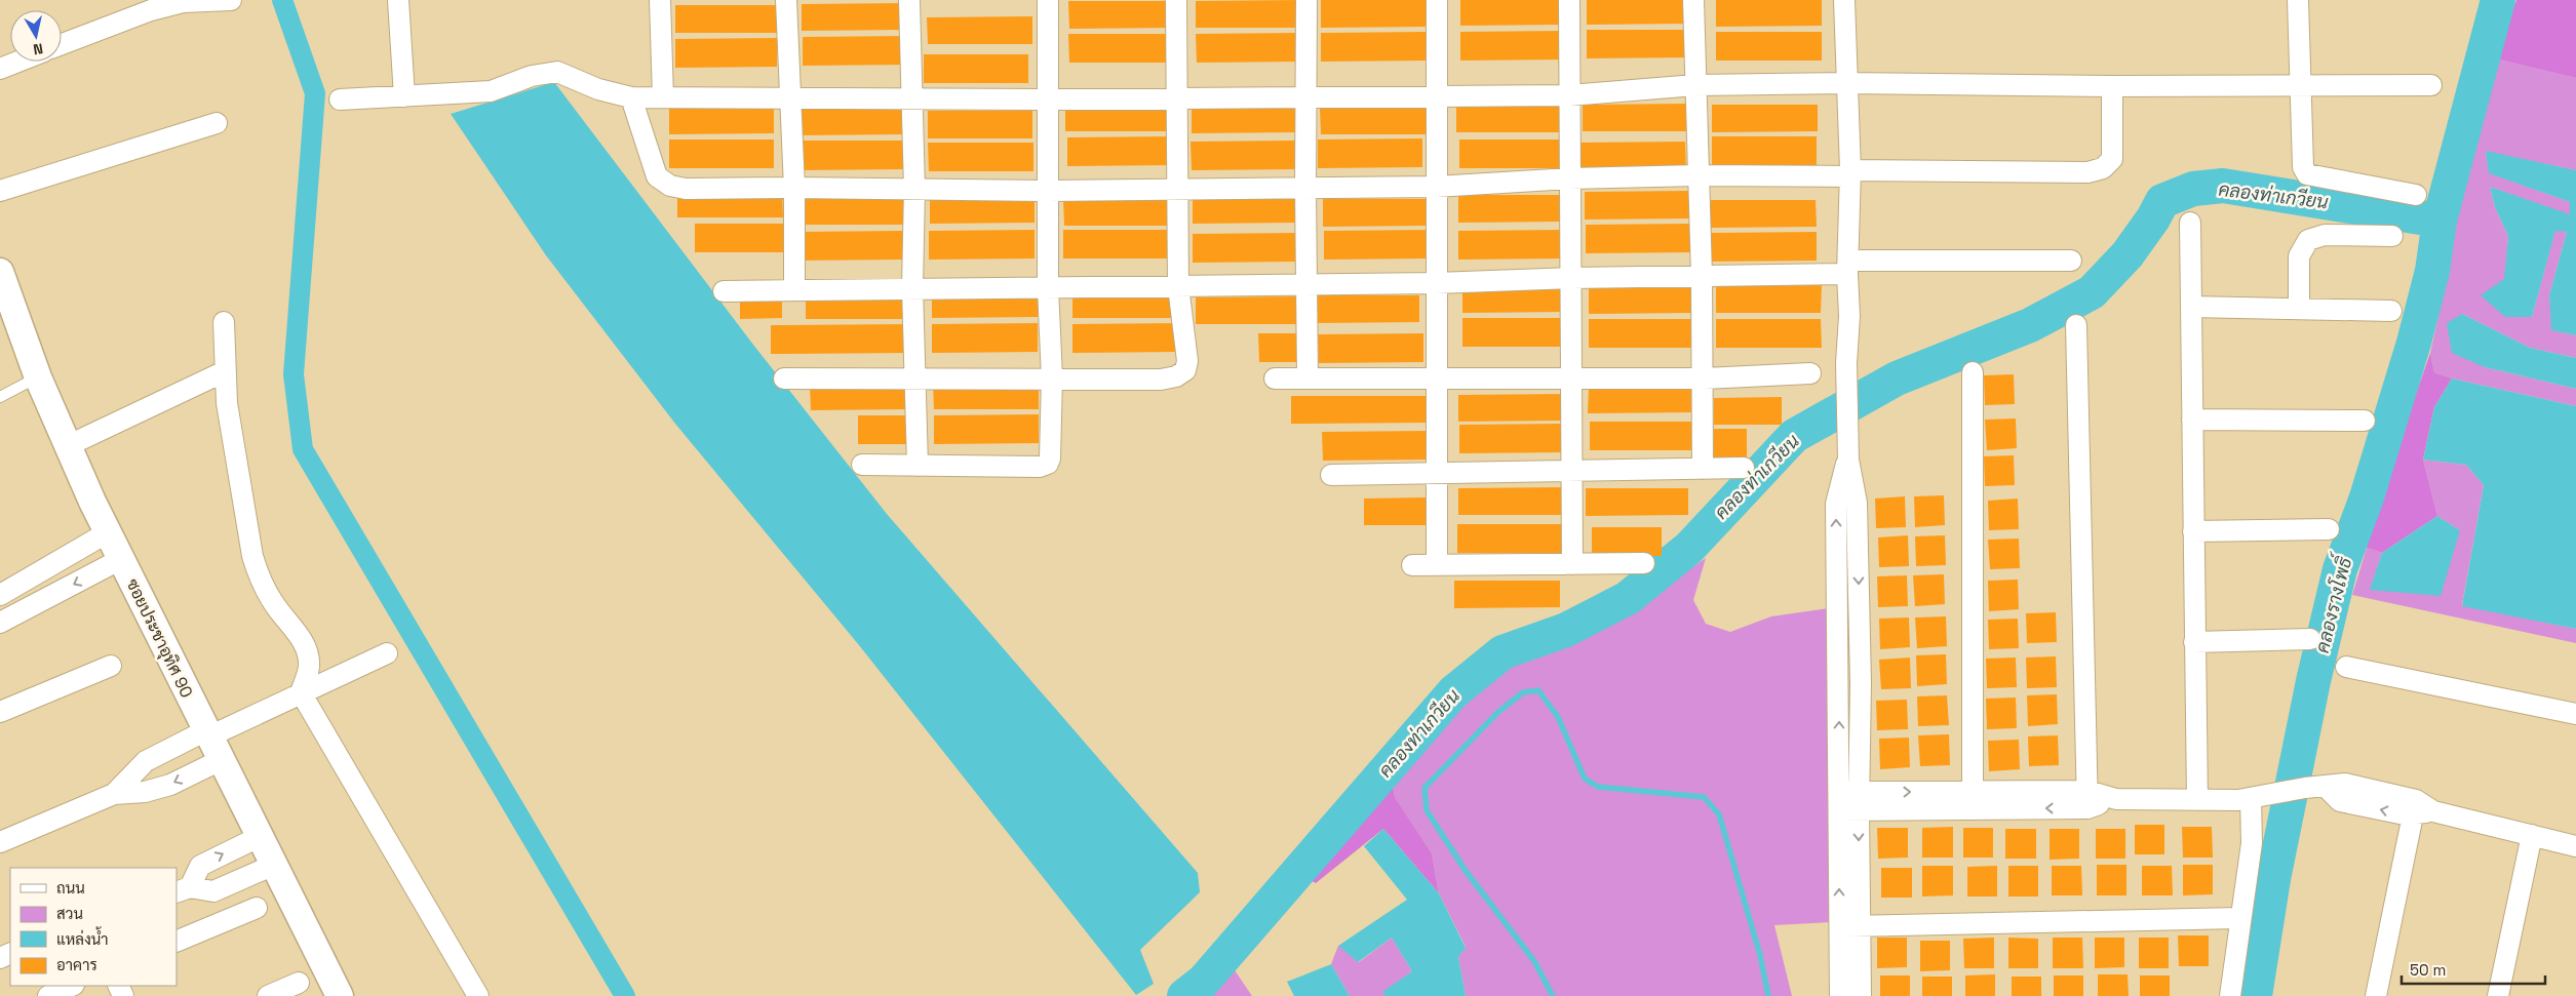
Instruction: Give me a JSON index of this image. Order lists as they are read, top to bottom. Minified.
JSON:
{"streets":{"street":["ซอยประชาอุทิศ 90"]},"water":["คลองท่าเกวียน","คลองรางโพธิ์"],"legend":["ถนน","สวน","แหล่งน้ำ","อาคาร"],"scale_bar":"50 m","north":"bottom"}
